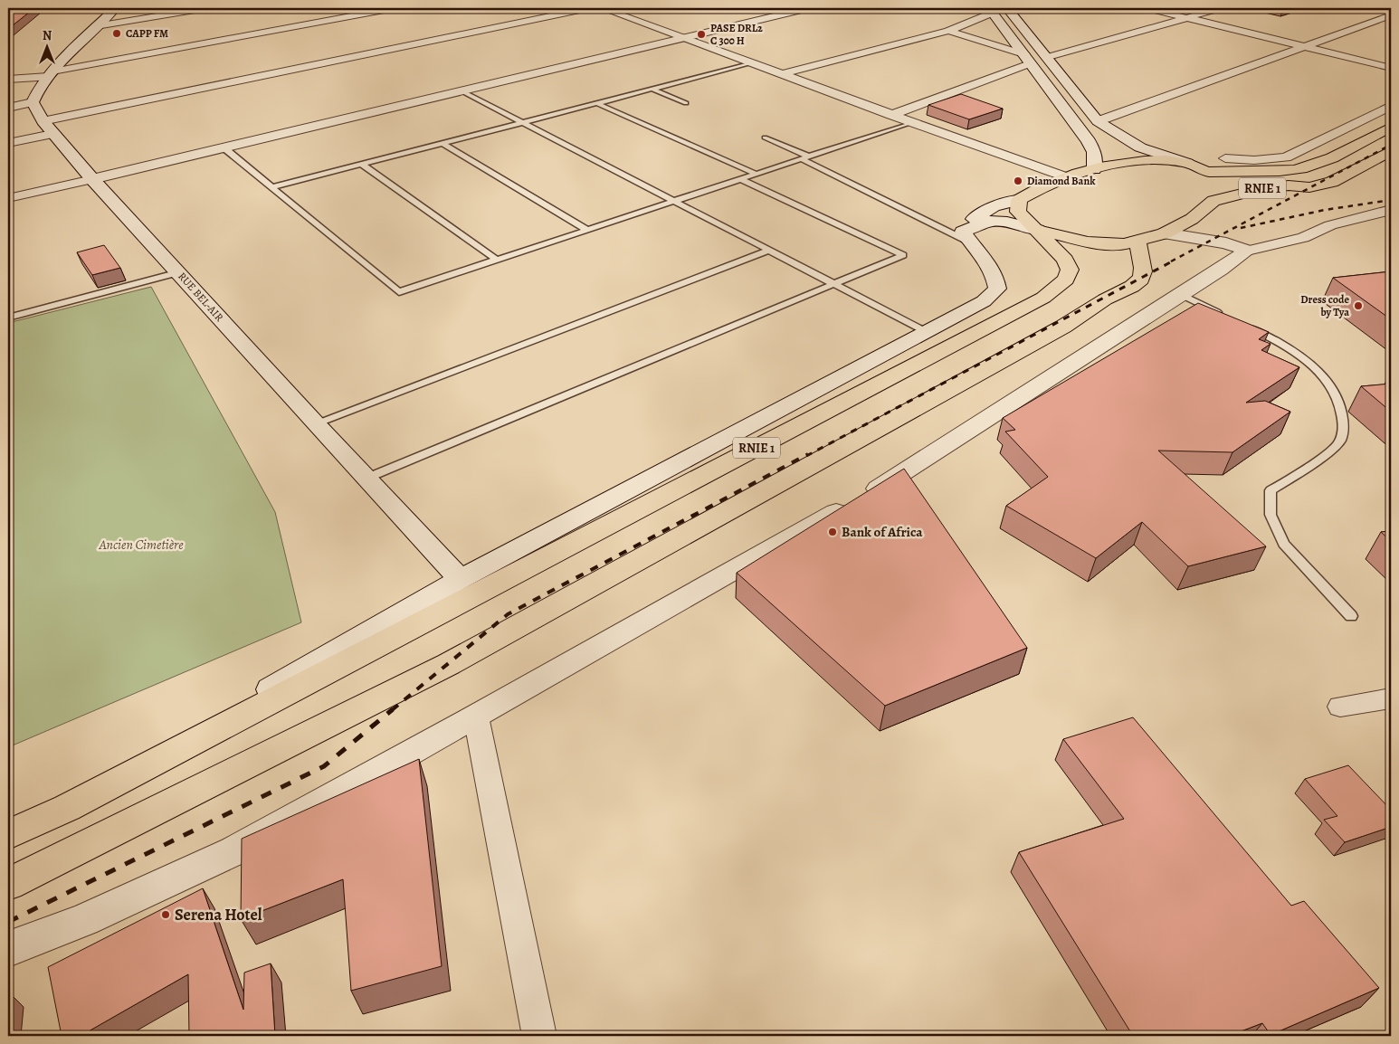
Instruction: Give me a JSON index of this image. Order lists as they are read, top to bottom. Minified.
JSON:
{"streets":{"highway":["RNIE 1"],"main road":["RUE BEL-AIR"]},"parks":["Ancien Cimetière"],"places":["CAPP FM","PASE DRL2 C 300 H","Diamond Bank","Dress code by Tya","Bank of Africa","Serena Hotel"],"north":"top"}
